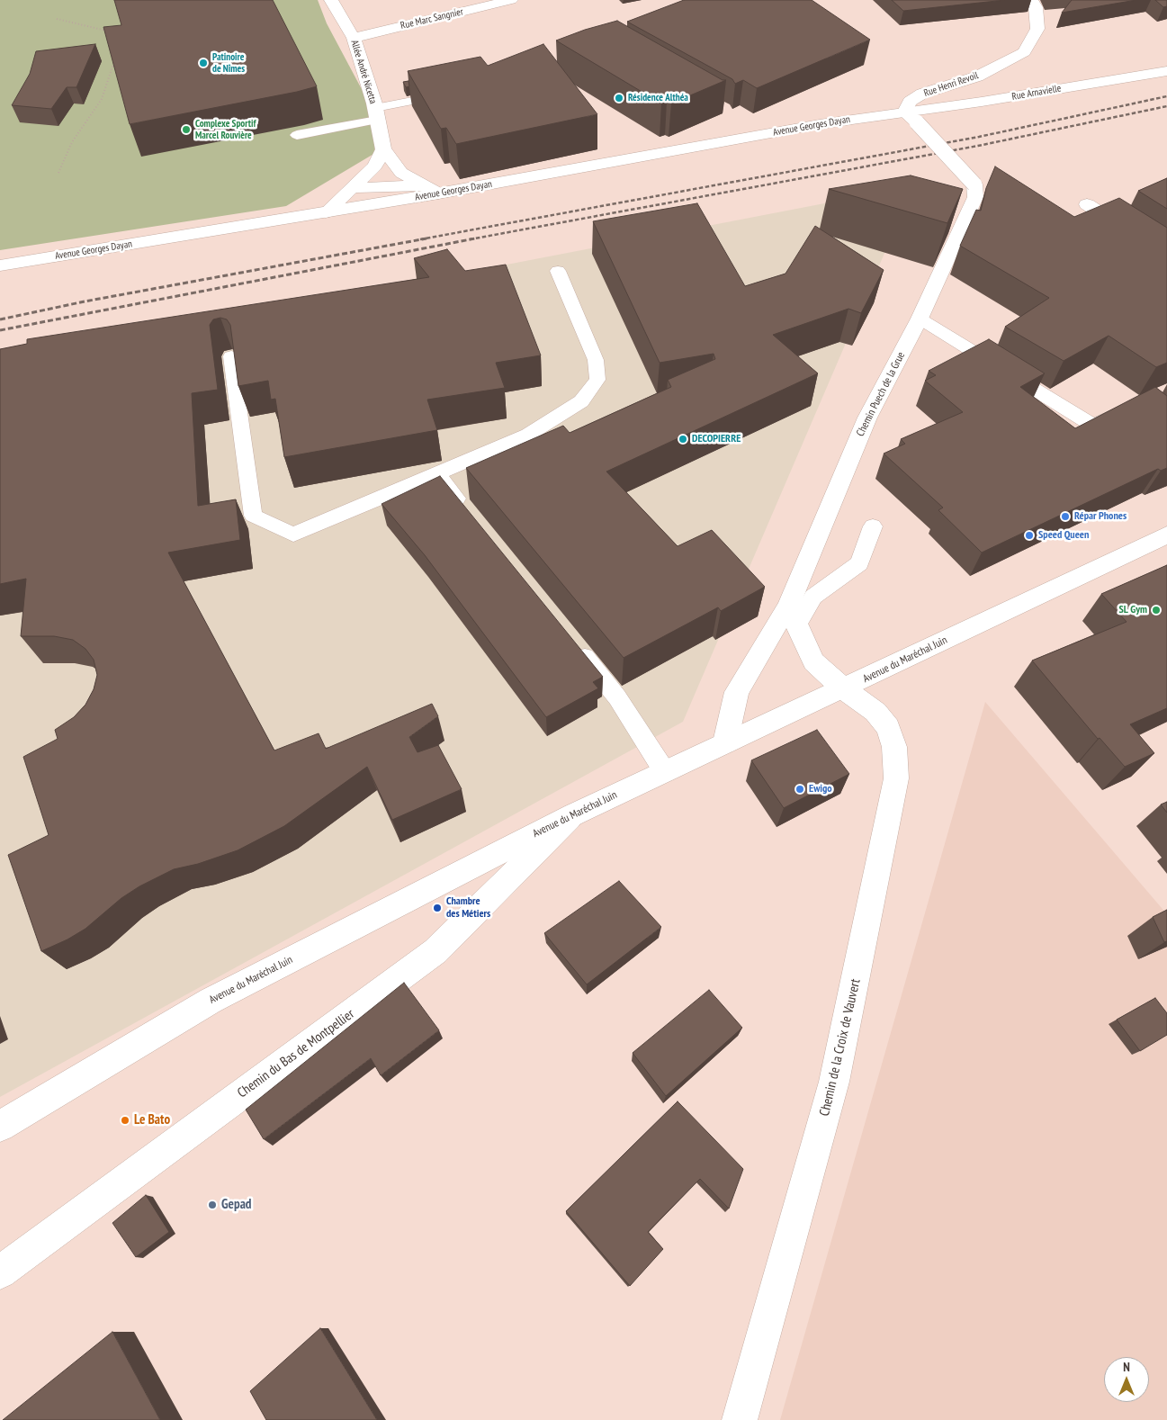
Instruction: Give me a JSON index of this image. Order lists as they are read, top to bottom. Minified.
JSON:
{"streets":{"street":["Rue Marc Sangnier","Allée André Nicetta","Rue Henri Revoil","Rue Arnavielle","Avenue Georges Dayan","Chemin Puech de la Grue","Avenue du Maréchal Juin","Chemin de la Croix de Vauvert","Chemin du Bas de Montpellier"]},"crossings":[["Rue Marc Sangnier","Allée André Nicetta"],["Allée André Nicetta","Avenue Georges Dayan"],["Rue Henri Revoil","Rue Arnavielle"],["Rue Henri Revoil","Avenue Georges Dayan"],["Rue Henri Revoil","Chemin Puech de la Grue"],["Rue Arnavielle","Avenue Georges Dayan"],["Rue Arnavielle","Chemin Puech de la Grue"],["Avenue Georges Dayan","Chemin Puech de la Grue"],["Chemin Puech de la Grue","Avenue du Maréchal Juin"],["Avenue du Maréchal Juin","Chemin de la Croix de Vauvert"],["Avenue du Maréchal Juin","Chemin du Bas de Montpellier"]],"places":["Patinoire de Nîmes","Résidence Althéa","Complexe Sportif Marcel Rouvière","DECOPIERRE","Répar Phones","Speed Queen","SL Gym","Ewigo","Chambre des Métiers","Le Bato","Gepad"],"north":"top"}
